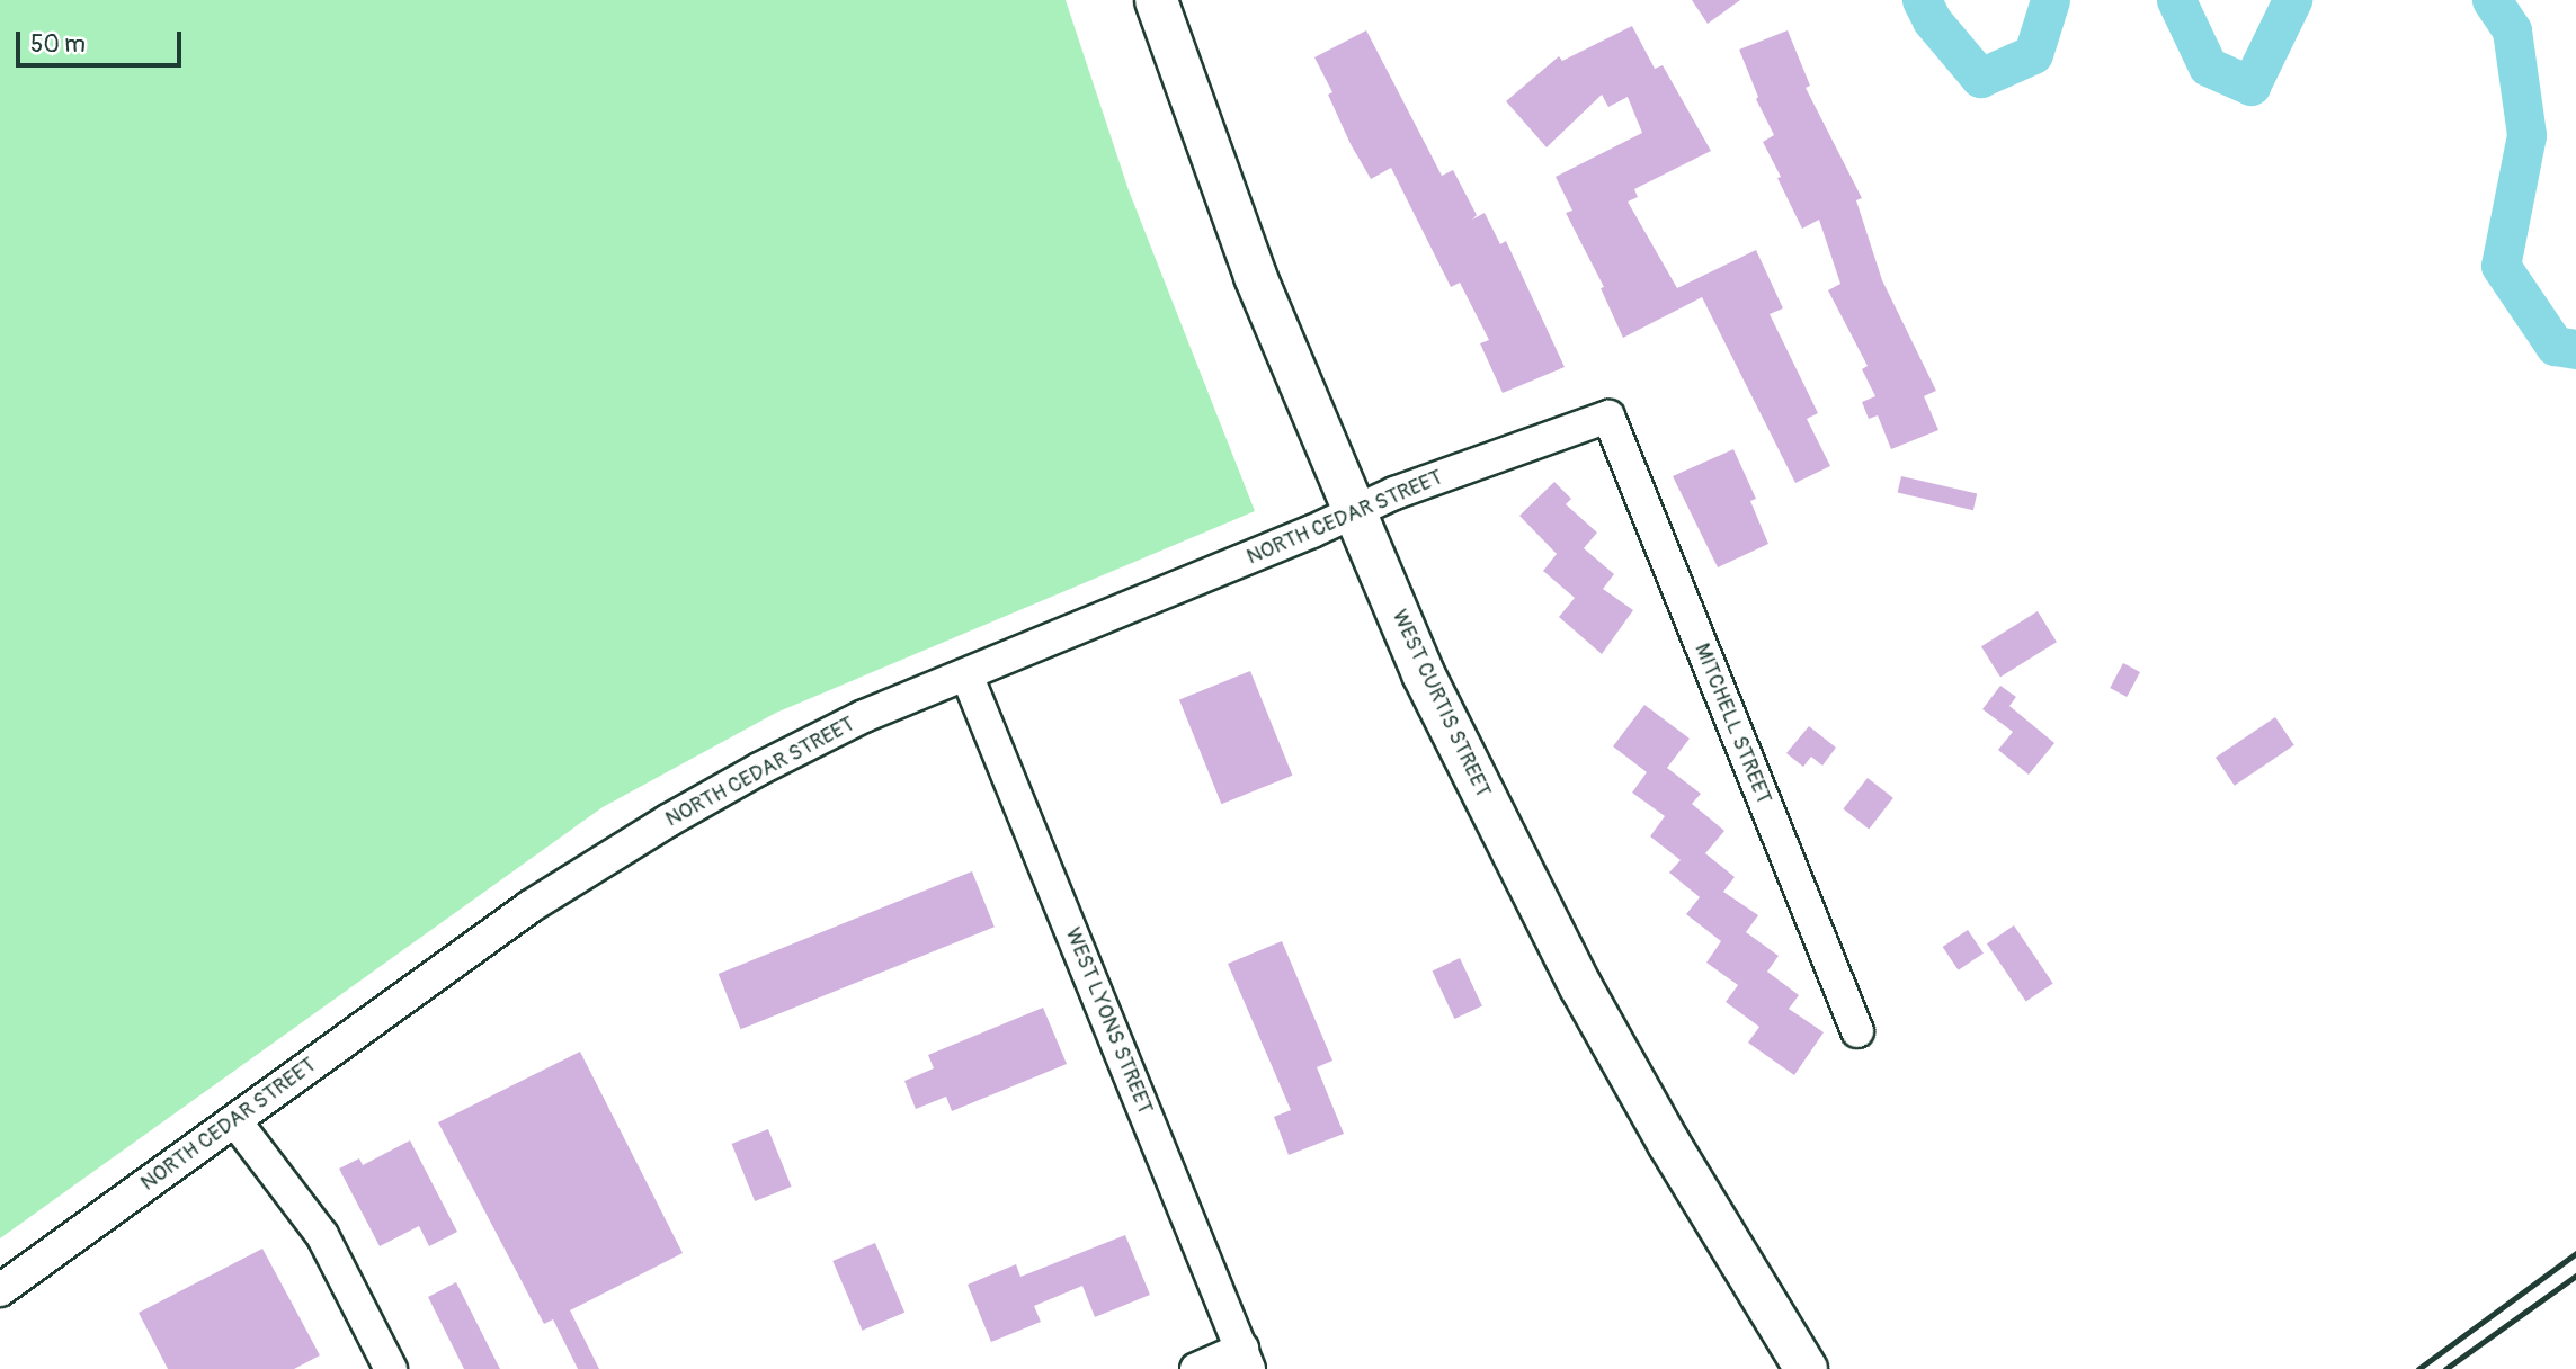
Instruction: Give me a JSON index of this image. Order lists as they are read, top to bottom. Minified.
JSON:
{"streets":{"main road":["WEST CURTIS STREET"],"street":["NORTH CEDAR STREET","MITCHELL STREET","WEST LYONS STREET"]},"crossings":[["NORTH CEDAR STREET","WEST CURTIS STREET"],["NORTH CEDAR STREET","MITCHELL STREET"],["NORTH CEDAR STREET","WEST LYONS STREET"]],"scale_bar":"50 m"}
